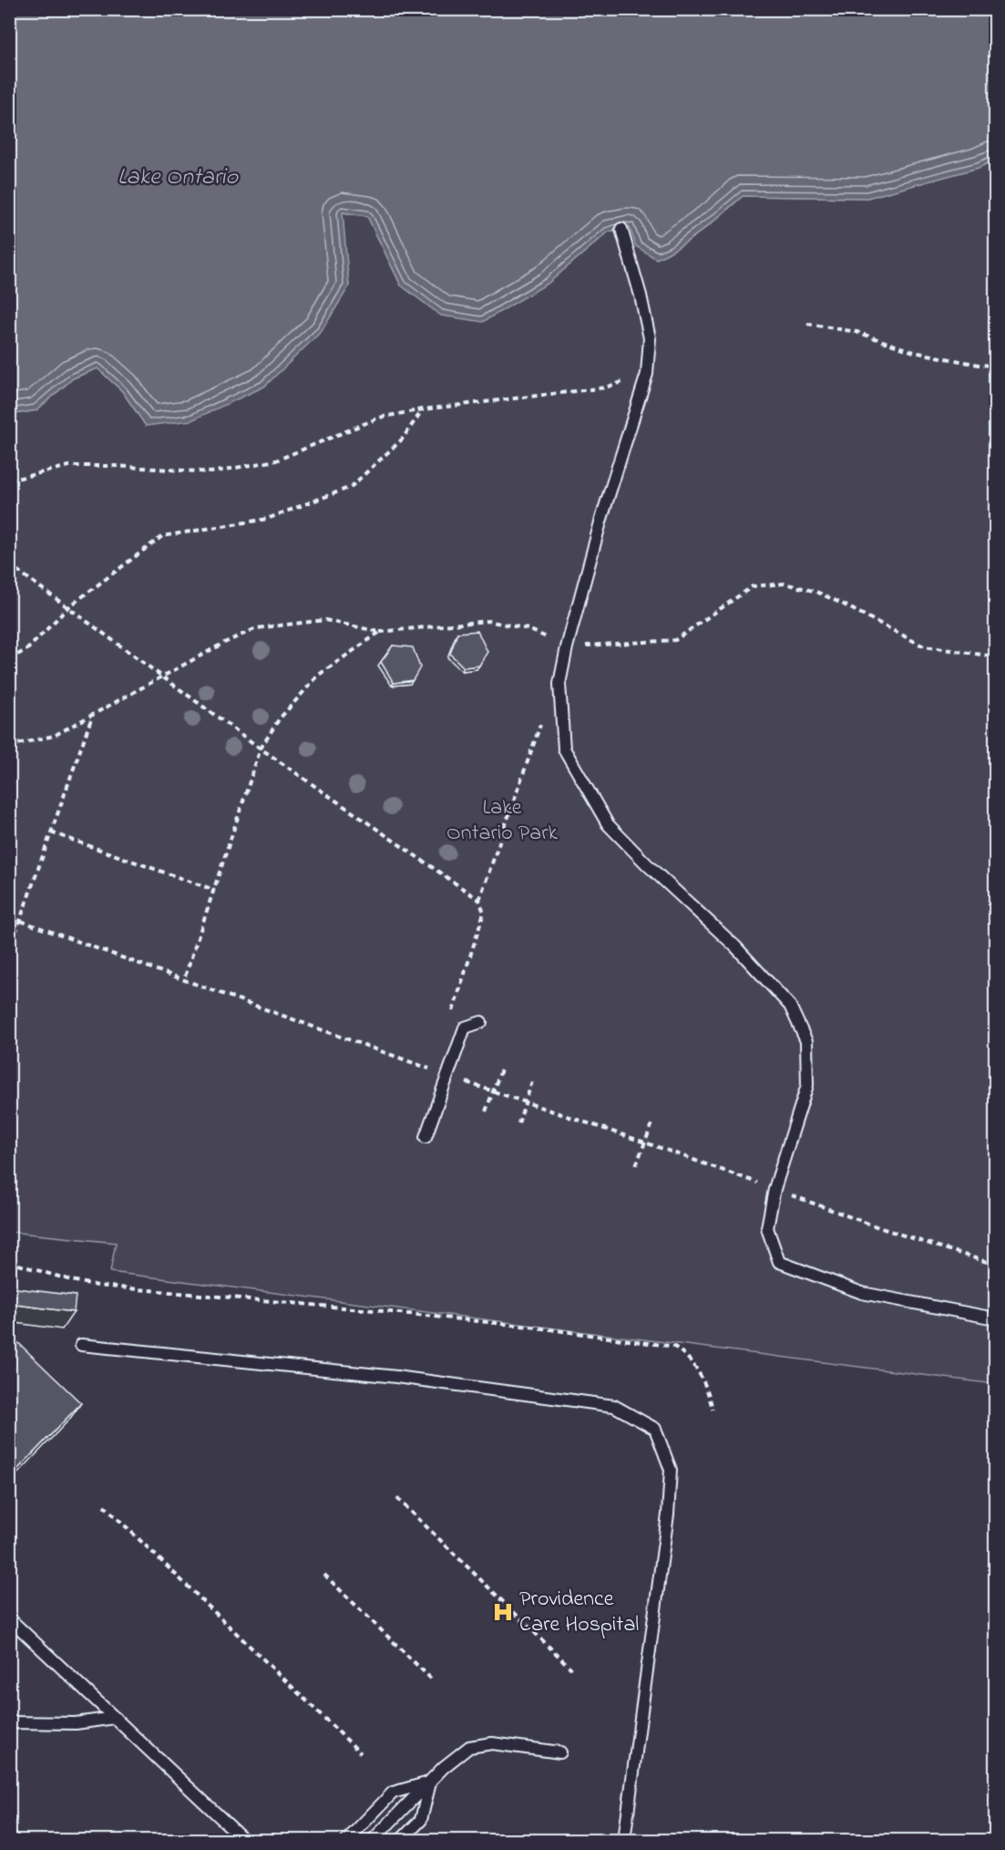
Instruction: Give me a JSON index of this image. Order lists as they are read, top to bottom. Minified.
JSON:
{"water":["Lake Ontario"],"parks":["Lake Ontario Park"],"places":{"hospital":["Providence Care Hospital"]}}
